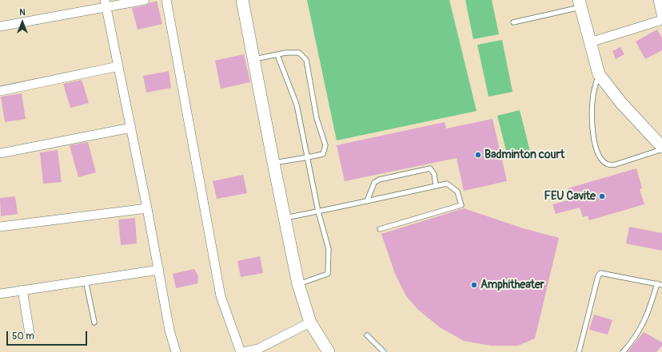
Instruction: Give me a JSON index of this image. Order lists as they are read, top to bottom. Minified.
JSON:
{"places":["Badminton court","FEU Cavite","Amphitheater"],"scale_bar":"50 m","north":"top"}
